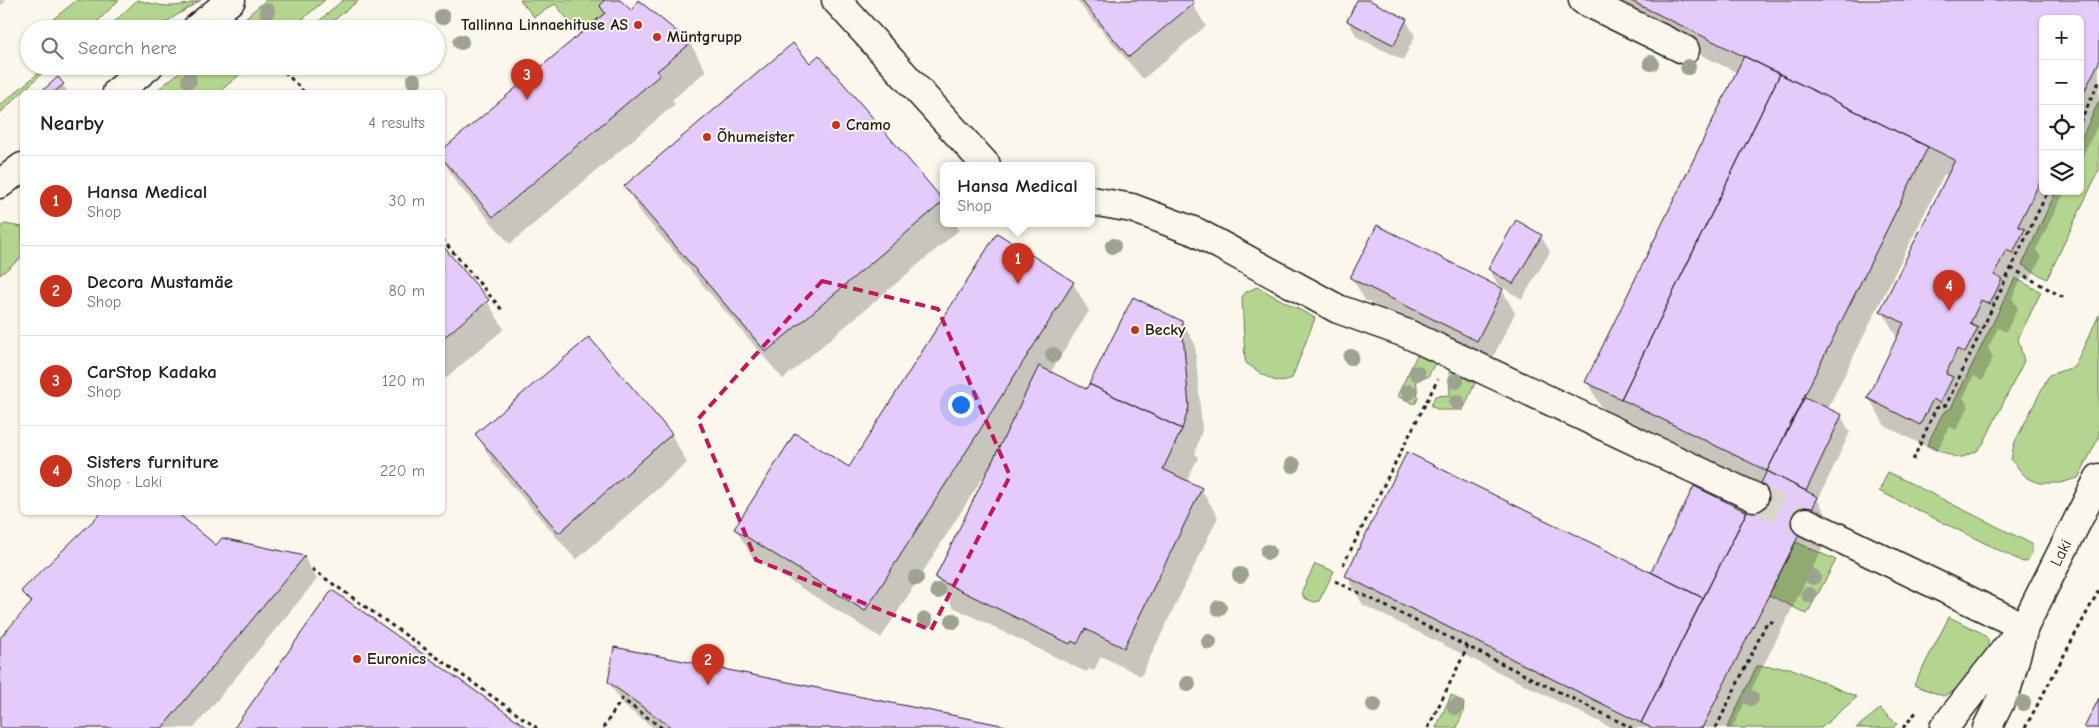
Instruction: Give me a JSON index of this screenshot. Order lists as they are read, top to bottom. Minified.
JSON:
{"streets":{"street":["Laki"]},"places":["Tallinna Linnaehituse AS","Müntgrupp","Cramo","Õhumeister","Becky","Euronics"],"page":{"map_buttons":["+","−"],"search":"Search here","pins":["3","1","4","2"],"heading":["Nearby","4 results"],"list":[{"mark":"1","name":"Hansa Medical","note":"Shop","value":"30 m"},{"mark":"2","name":"Decora Mustamäe","note":"Shop","value":"80 m"},{"mark":"3","name":"CarStop Kadaka","note":"Shop","value":"120 m"},{"mark":"4","name":"Sisters furniture","note":"Shop · Laki","value":"220 m"}],"popup":["Hansa Medical","Shop"]}}
